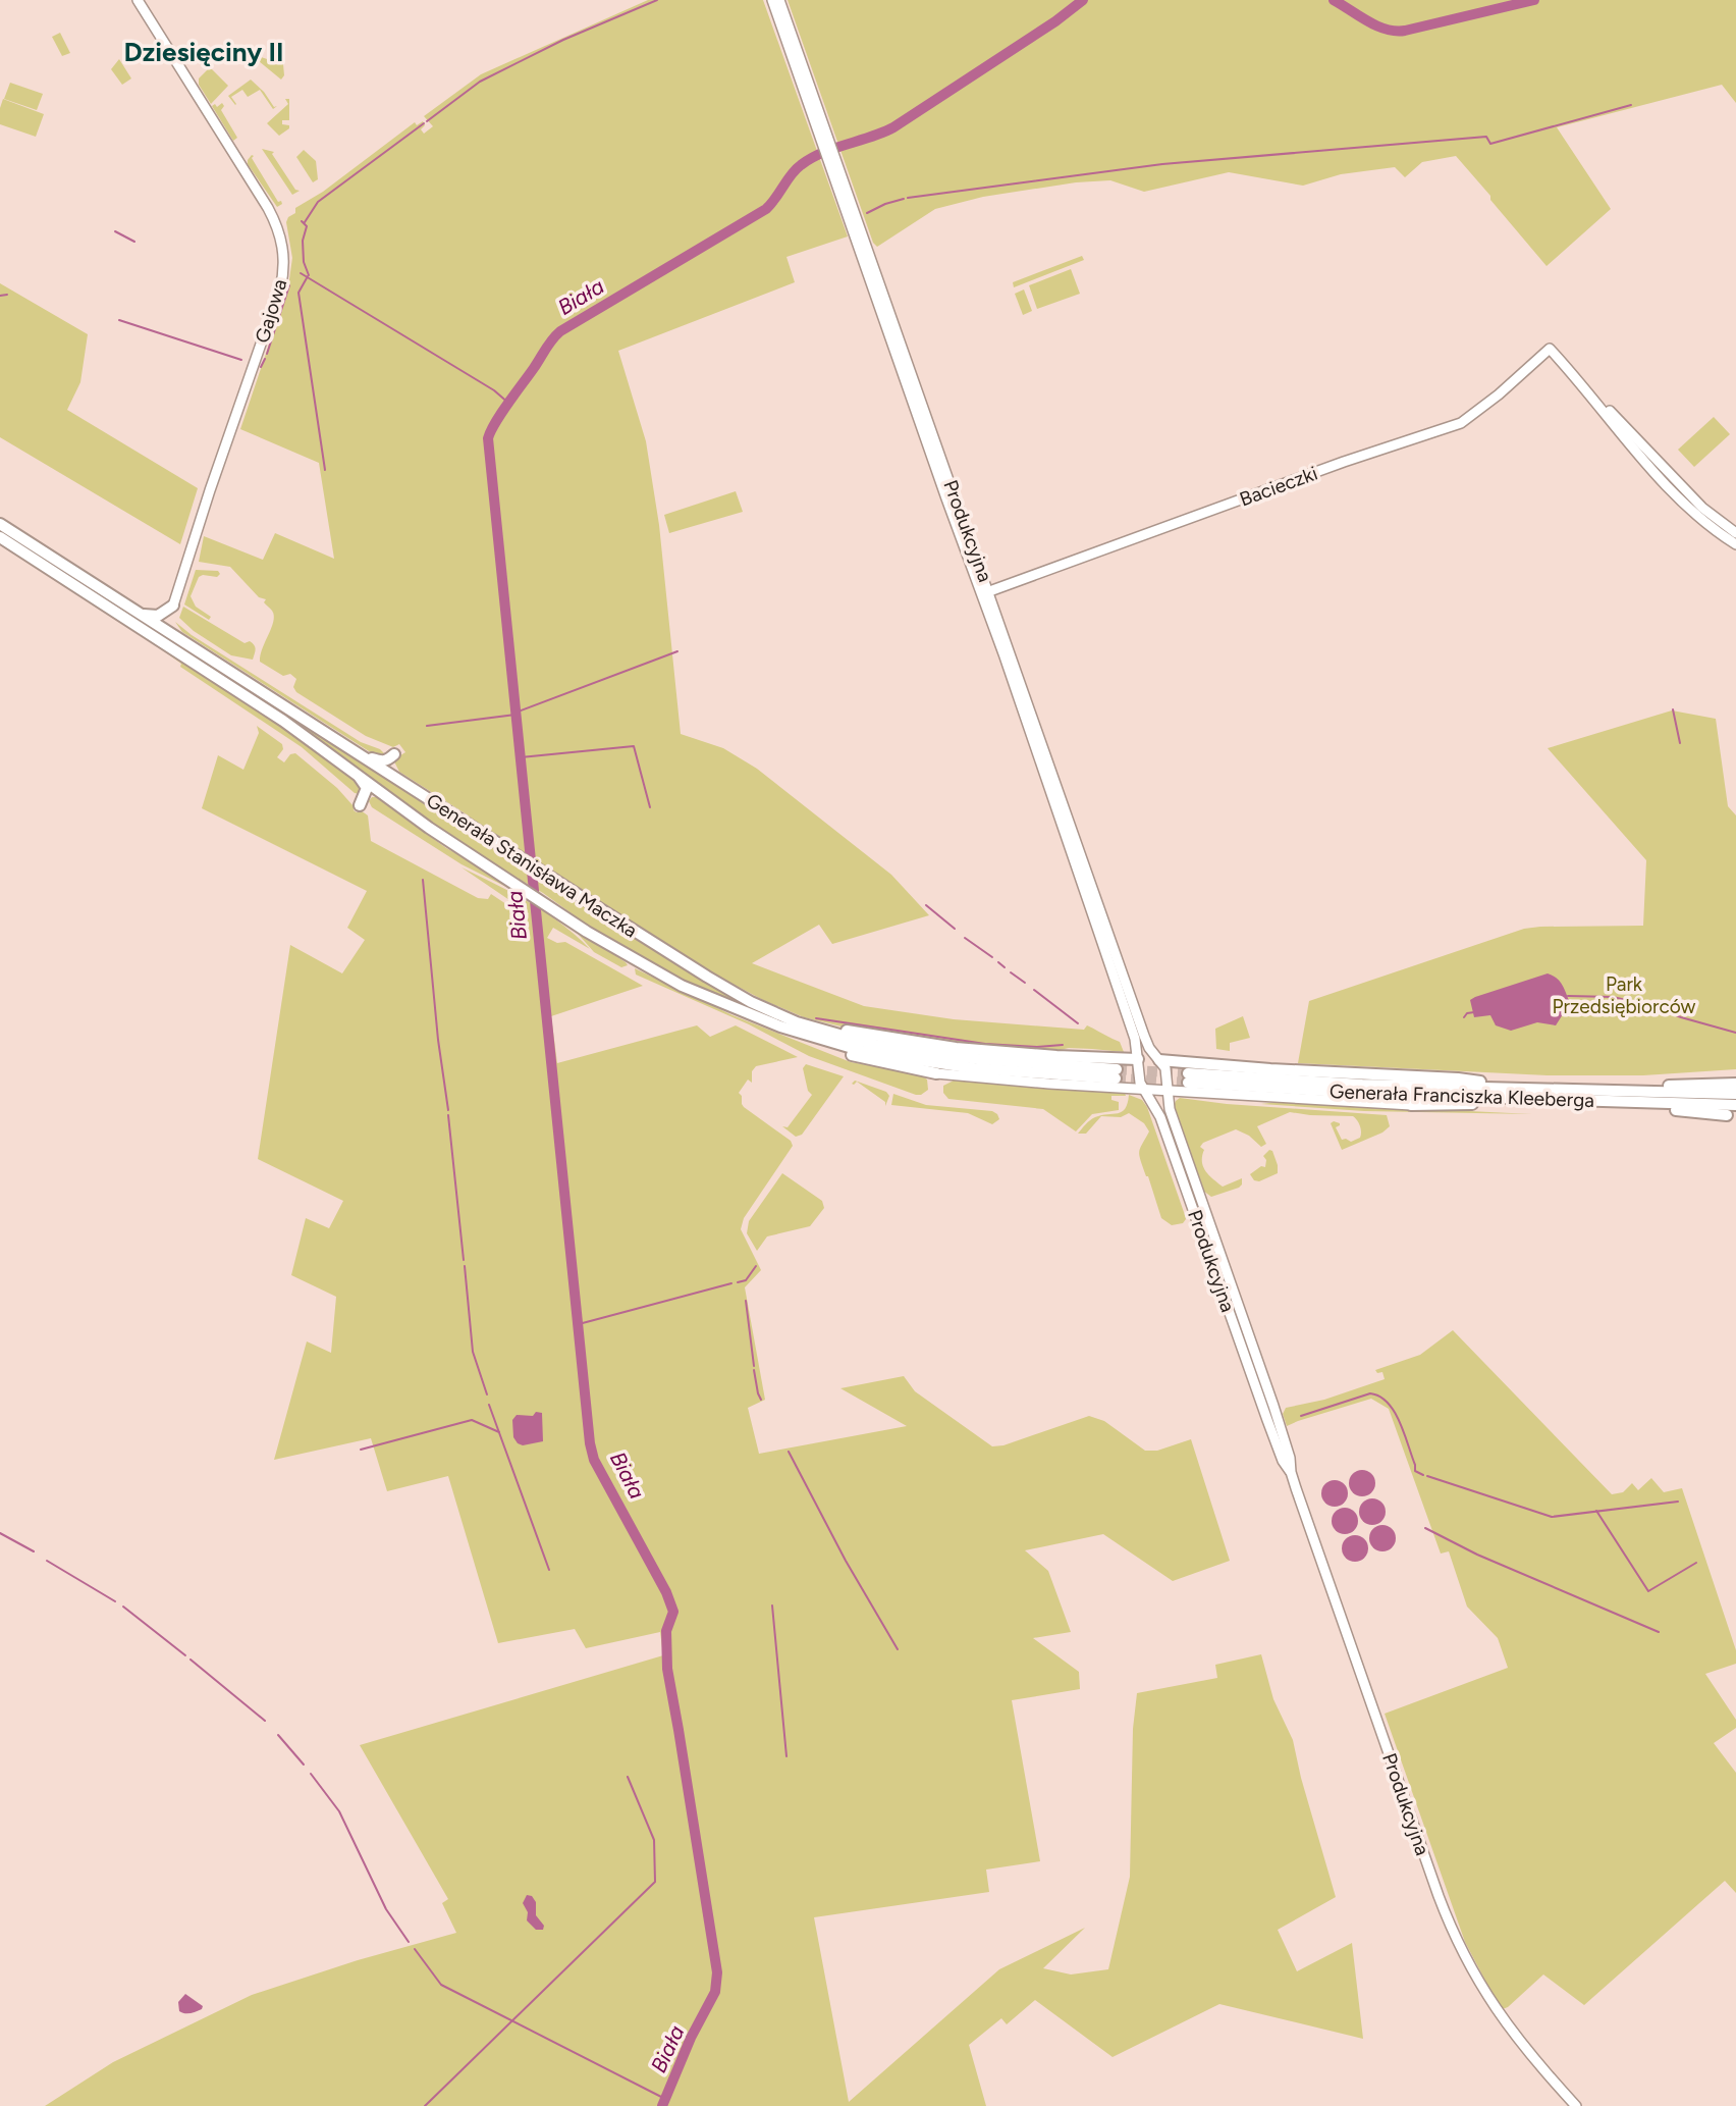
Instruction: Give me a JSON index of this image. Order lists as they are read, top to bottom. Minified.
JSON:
{"streets":{"highway":["Generała Stanisława Maczka","Generała Franciszka Kleeberga"],"street":["Gajowa","Bacieczki","Produkcyjna"]},"crossings":[["Bacieczki","Produkcyjna"]],"districts":["Dziesięciny II"],"water":["Biała"],"parks":["Park Przedsiębiorców"]}
